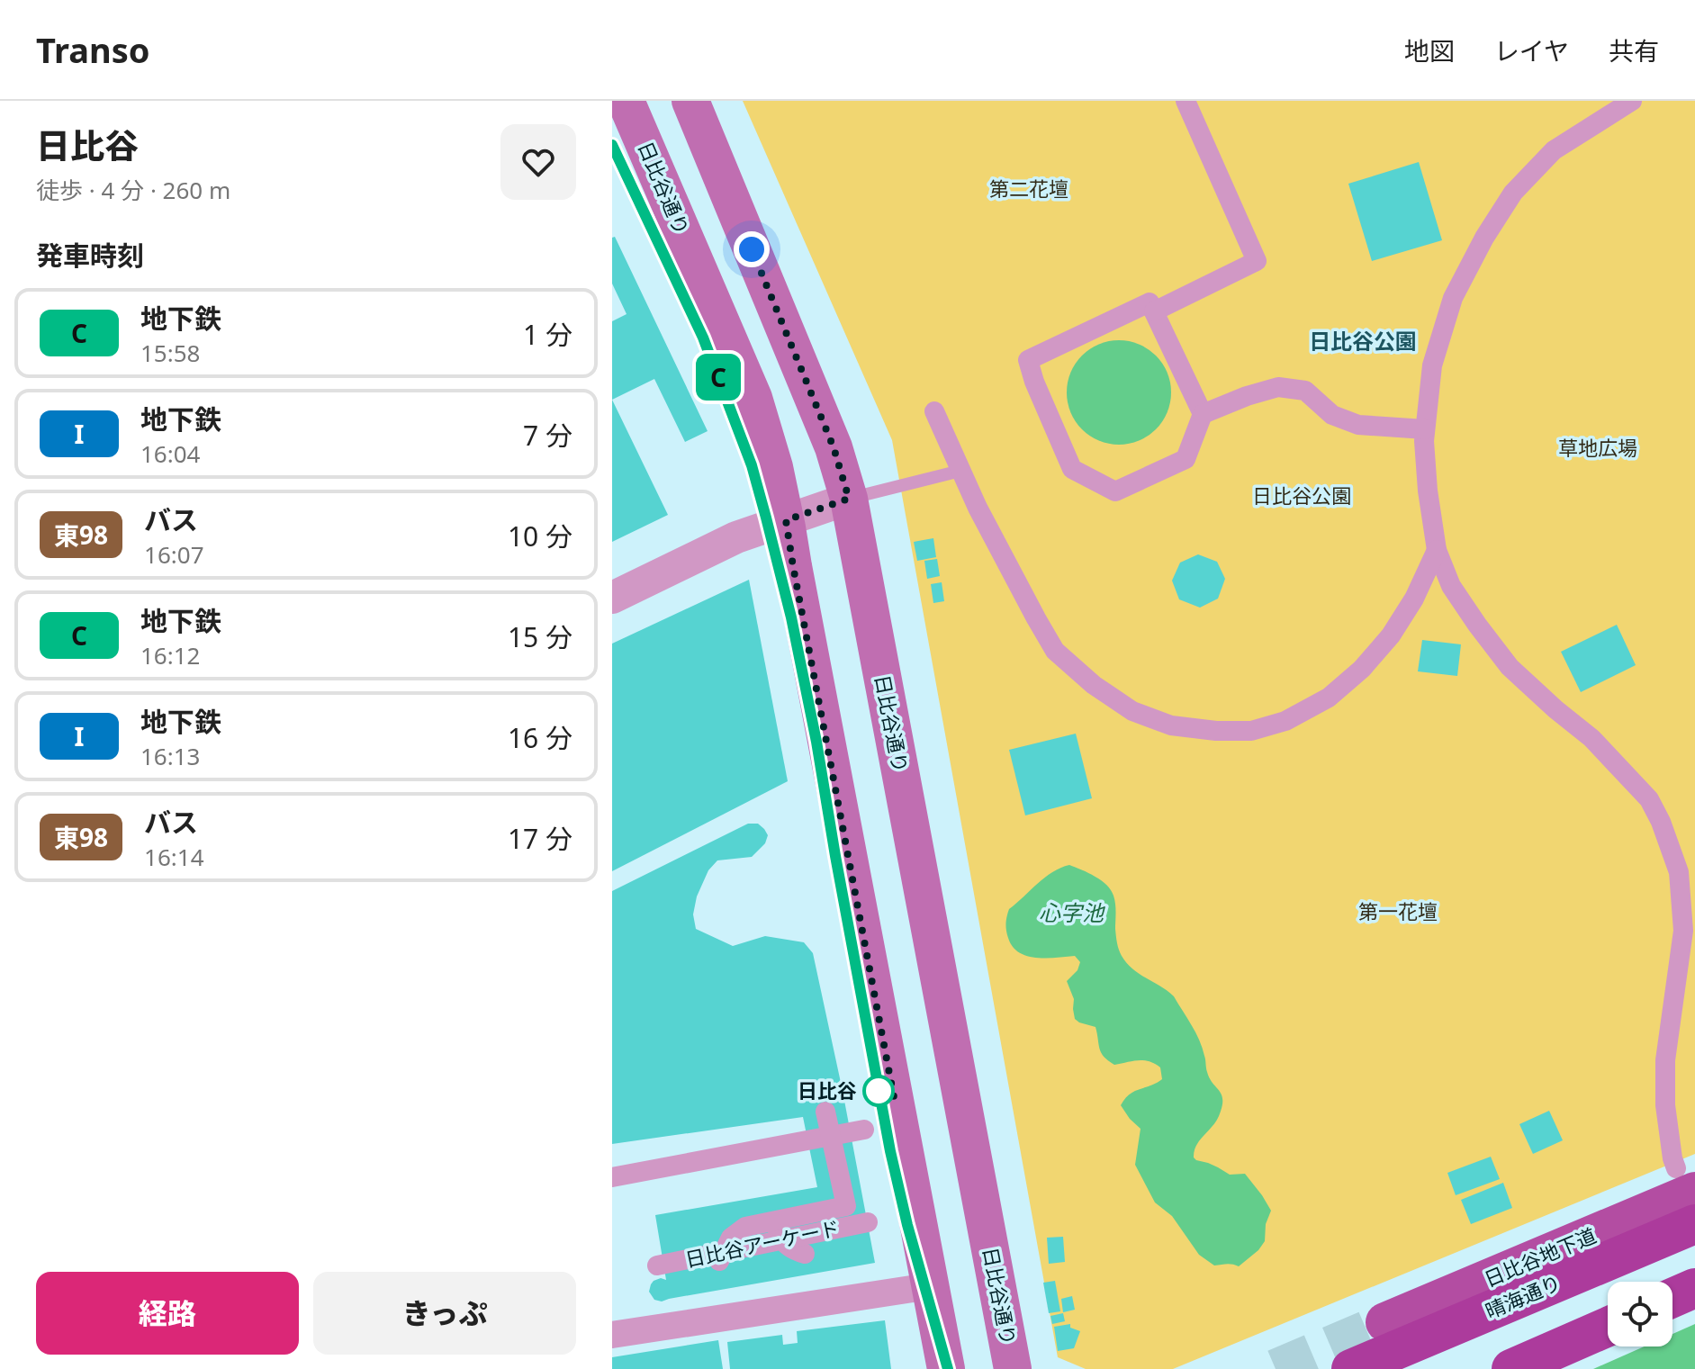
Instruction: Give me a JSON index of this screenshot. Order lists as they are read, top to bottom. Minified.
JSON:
{"streets":{"highway":["晴海通り"],"main road":["日比谷通り","日比谷地下道"],"street":["日比谷アーケード"]},"districts":["日比谷公園"],"water":["心字池"],"parks":["第二花壇","草地広場","日比谷公園","第一花壇"],"places":["日比谷"],"lines":["metro line C"],"page":{"header":"Transo","nav":["地図","レイヤ","共有"],"heading":[["日比谷","徒歩 · 4 分 · 260 m"],"発車時刻"],"on_map":"C","list":[{"mark":"C","name":"地下鉄","note":"15:58","value":"1 分"},{"mark":"I","name":"地下鉄","note":"16:04","value":"7 分"},{"mark":"東98","name":"バス","note":"16:07","value":"10 分"},{"mark":"C","name":"地下鉄","note":"16:12","value":"15 分"},{"mark":"I","name":"地下鉄","note":"16:13","value":"16 分"},{"mark":"東98","name":"バス","note":"16:14","value":"17 分"}],"buttons":["経路","きっぷ"]}}
